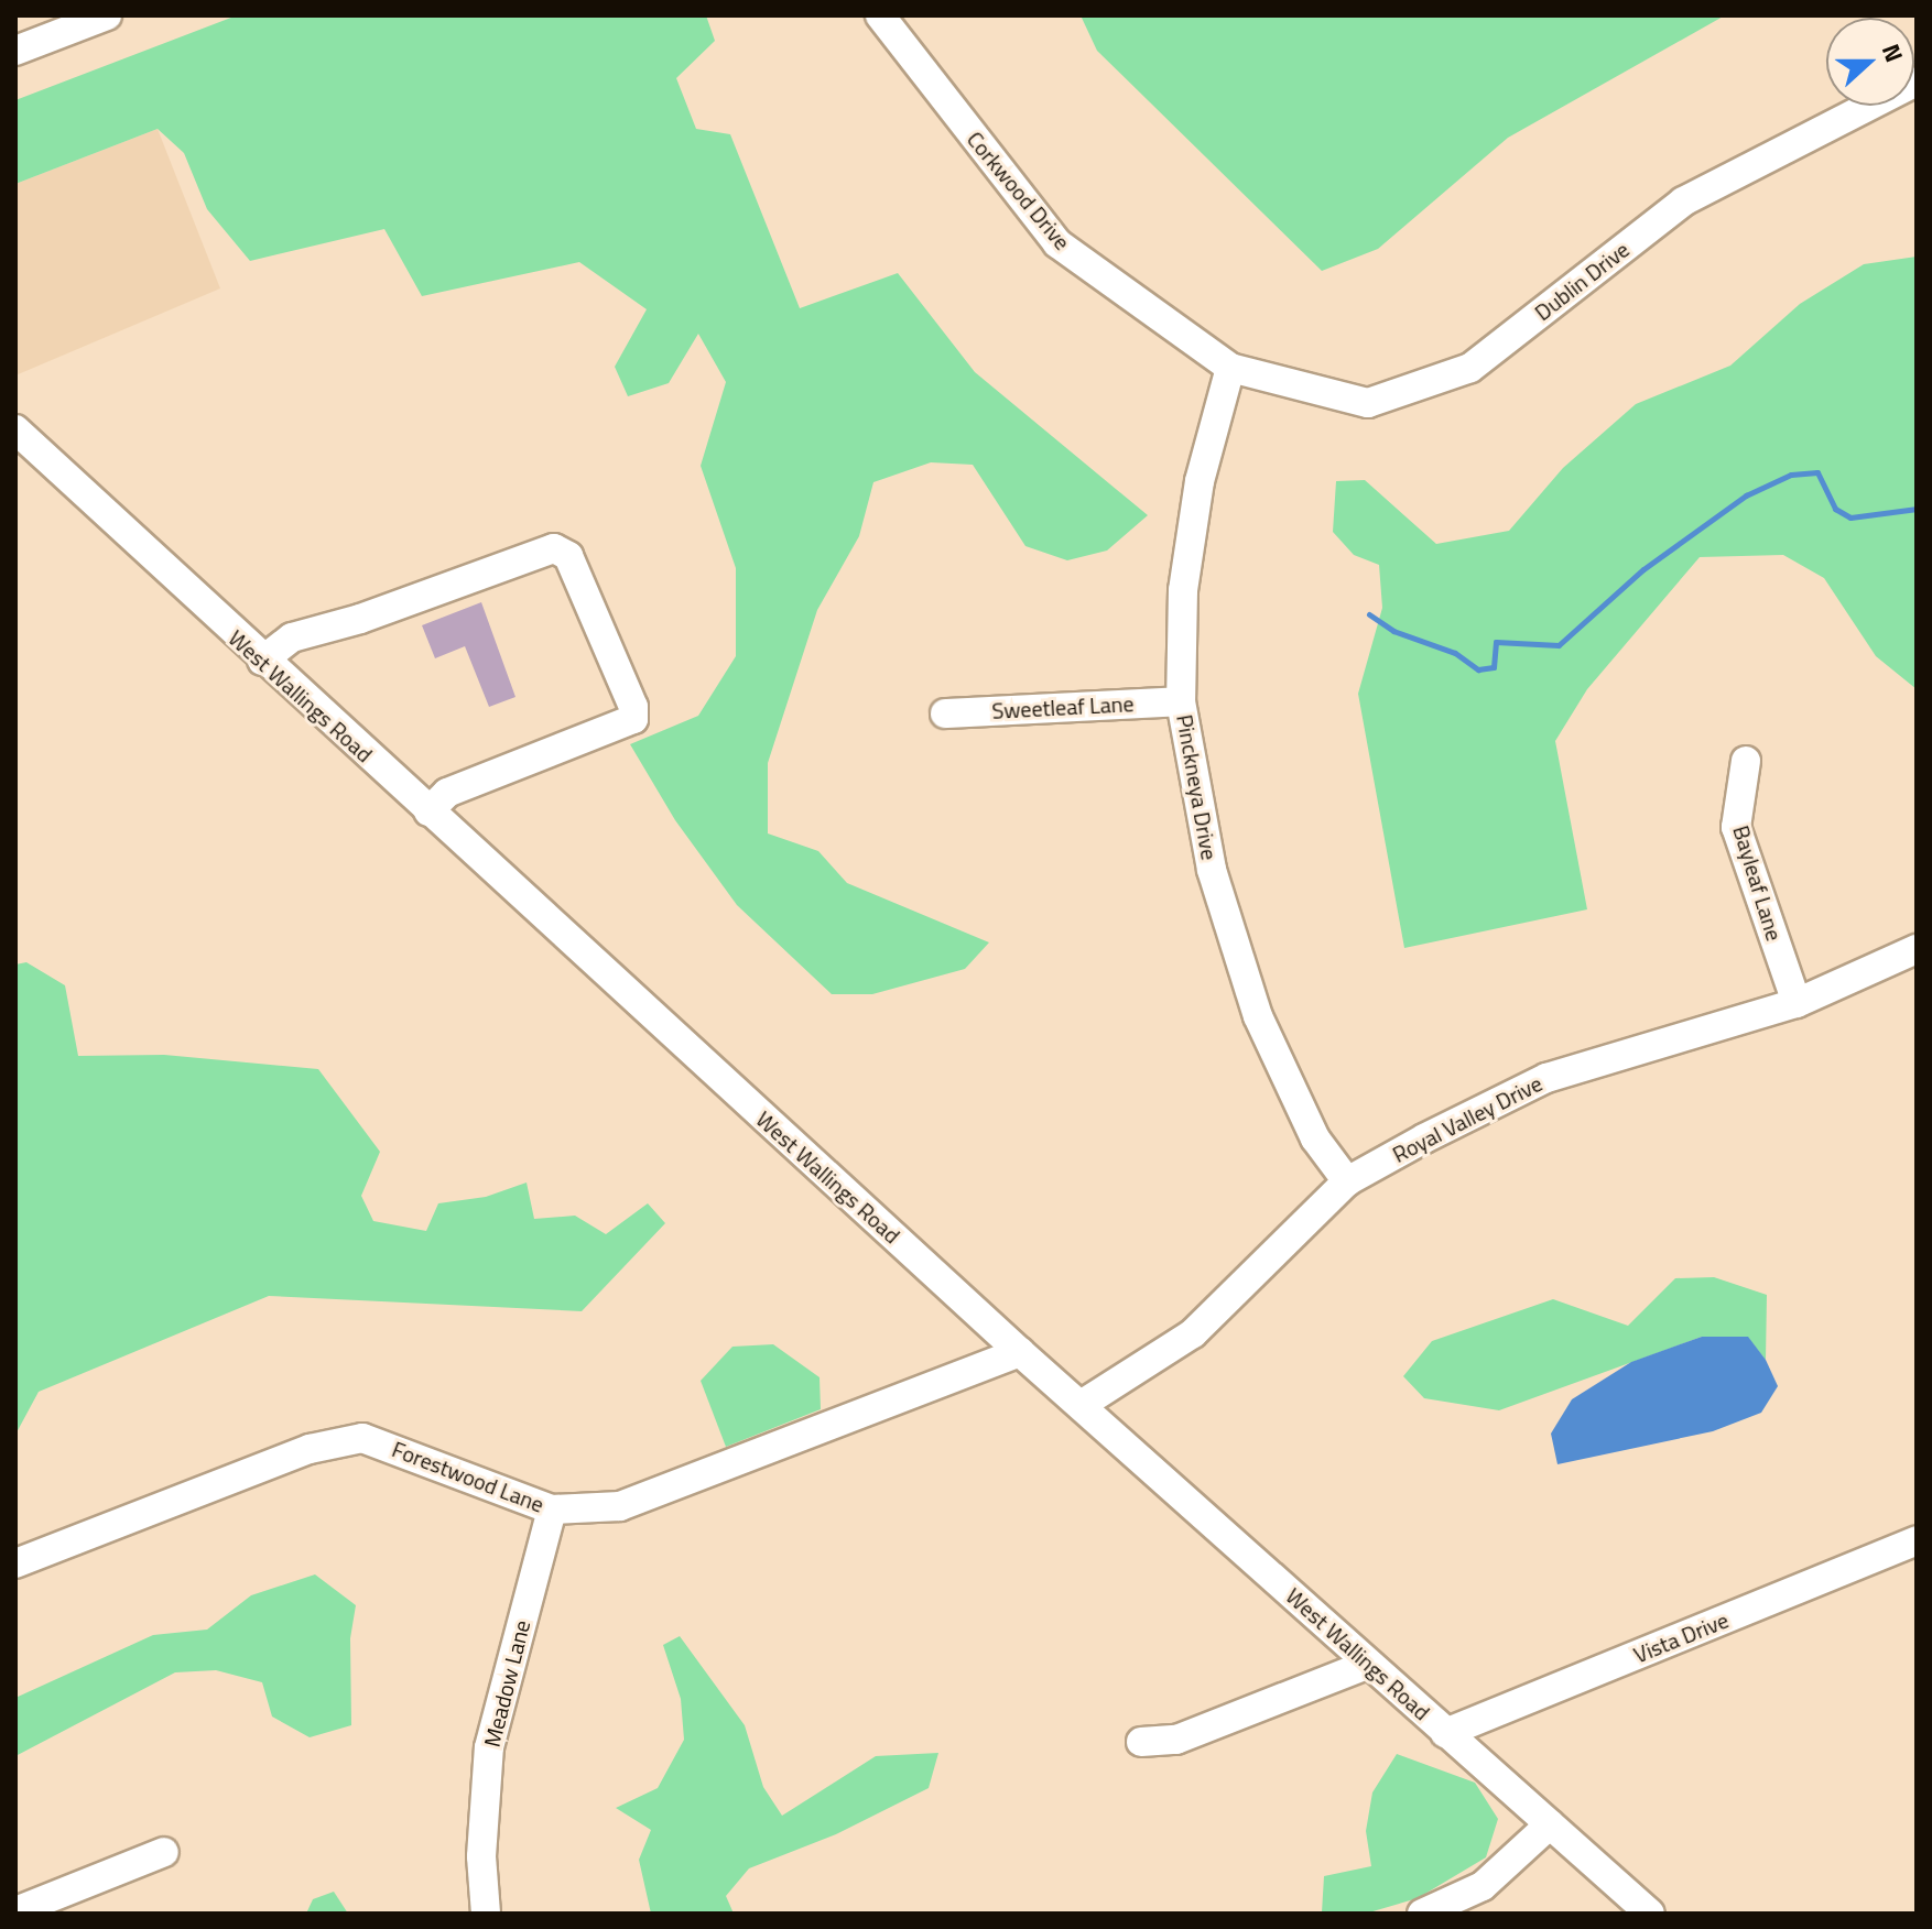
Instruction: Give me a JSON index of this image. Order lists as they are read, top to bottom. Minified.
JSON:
{"streets":{"street":["Corkwood Drive","Dublin Drive","West Wallings Road","Sweetleaf Lane","Pinckneya Drive","Bayleaf Lane","Royal Valley Drive","Forestwood Lane","Vista Drive","Meadow Lane"]},"crossings":[["Corkwood Drive","Dublin Drive"],["Corkwood Drive","Pinckneya Drive"],["Dublin Drive","Pinckneya Drive"],["West Wallings Road","Royal Valley Drive"],["West Wallings Road","Forestwood Lane"],["West Wallings Road","Vista Drive"],["Sweetleaf Lane","Pinckneya Drive"],["Pinckneya Drive","Royal Valley Drive"],["Bayleaf Lane","Royal Valley Drive"],["Forestwood Lane","Meadow Lane"]],"north":"right"}
